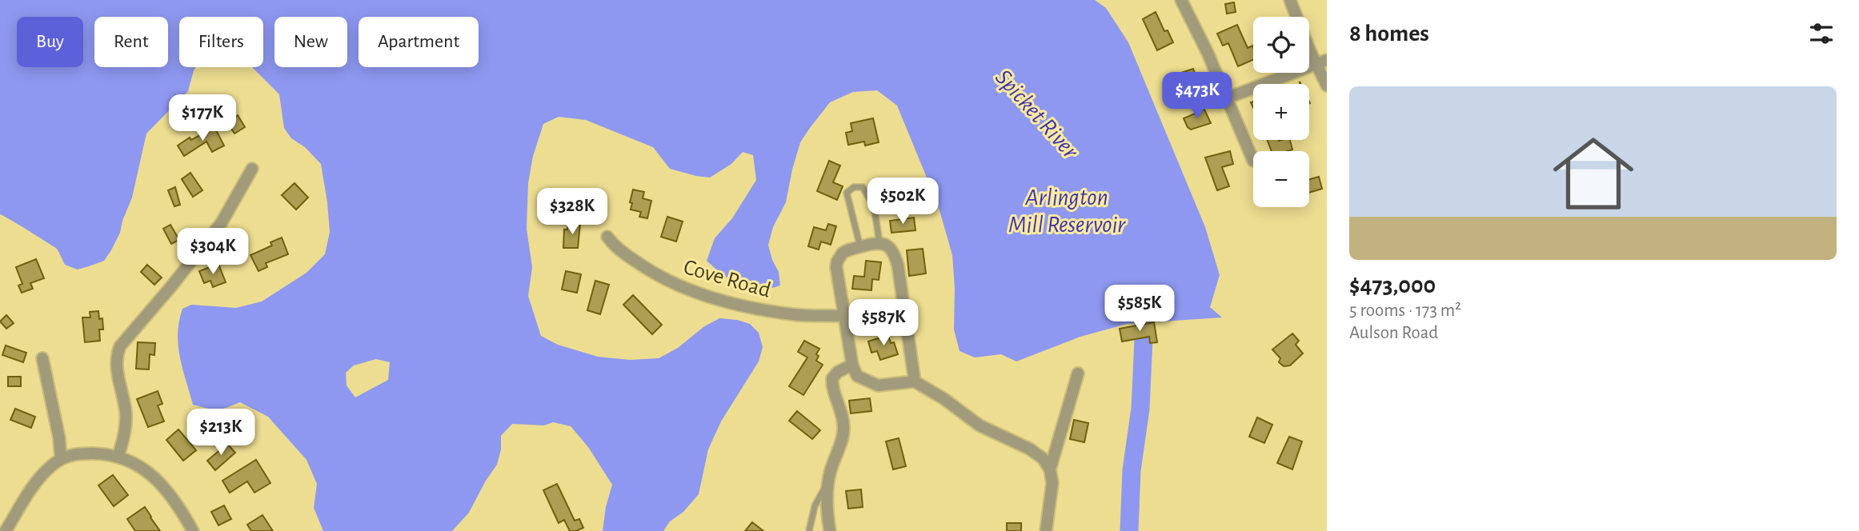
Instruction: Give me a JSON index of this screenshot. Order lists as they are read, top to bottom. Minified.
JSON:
{"streets":{"street":["Cove Road"]},"water":["Spicket River","Arlington Mill Reservoir"],"page":{"heading":"8 homes","map_buttons":["+","−"],"chip":["Buy","Rent","Filters","New","Apartment"],"list":[{"name":"$473,000","note":"5 rooms · 173 m² · Aulson Road"}],"price":["$473K","$177K","$502K","$328K","$304K","$585K","$587K","$213K"]}}
